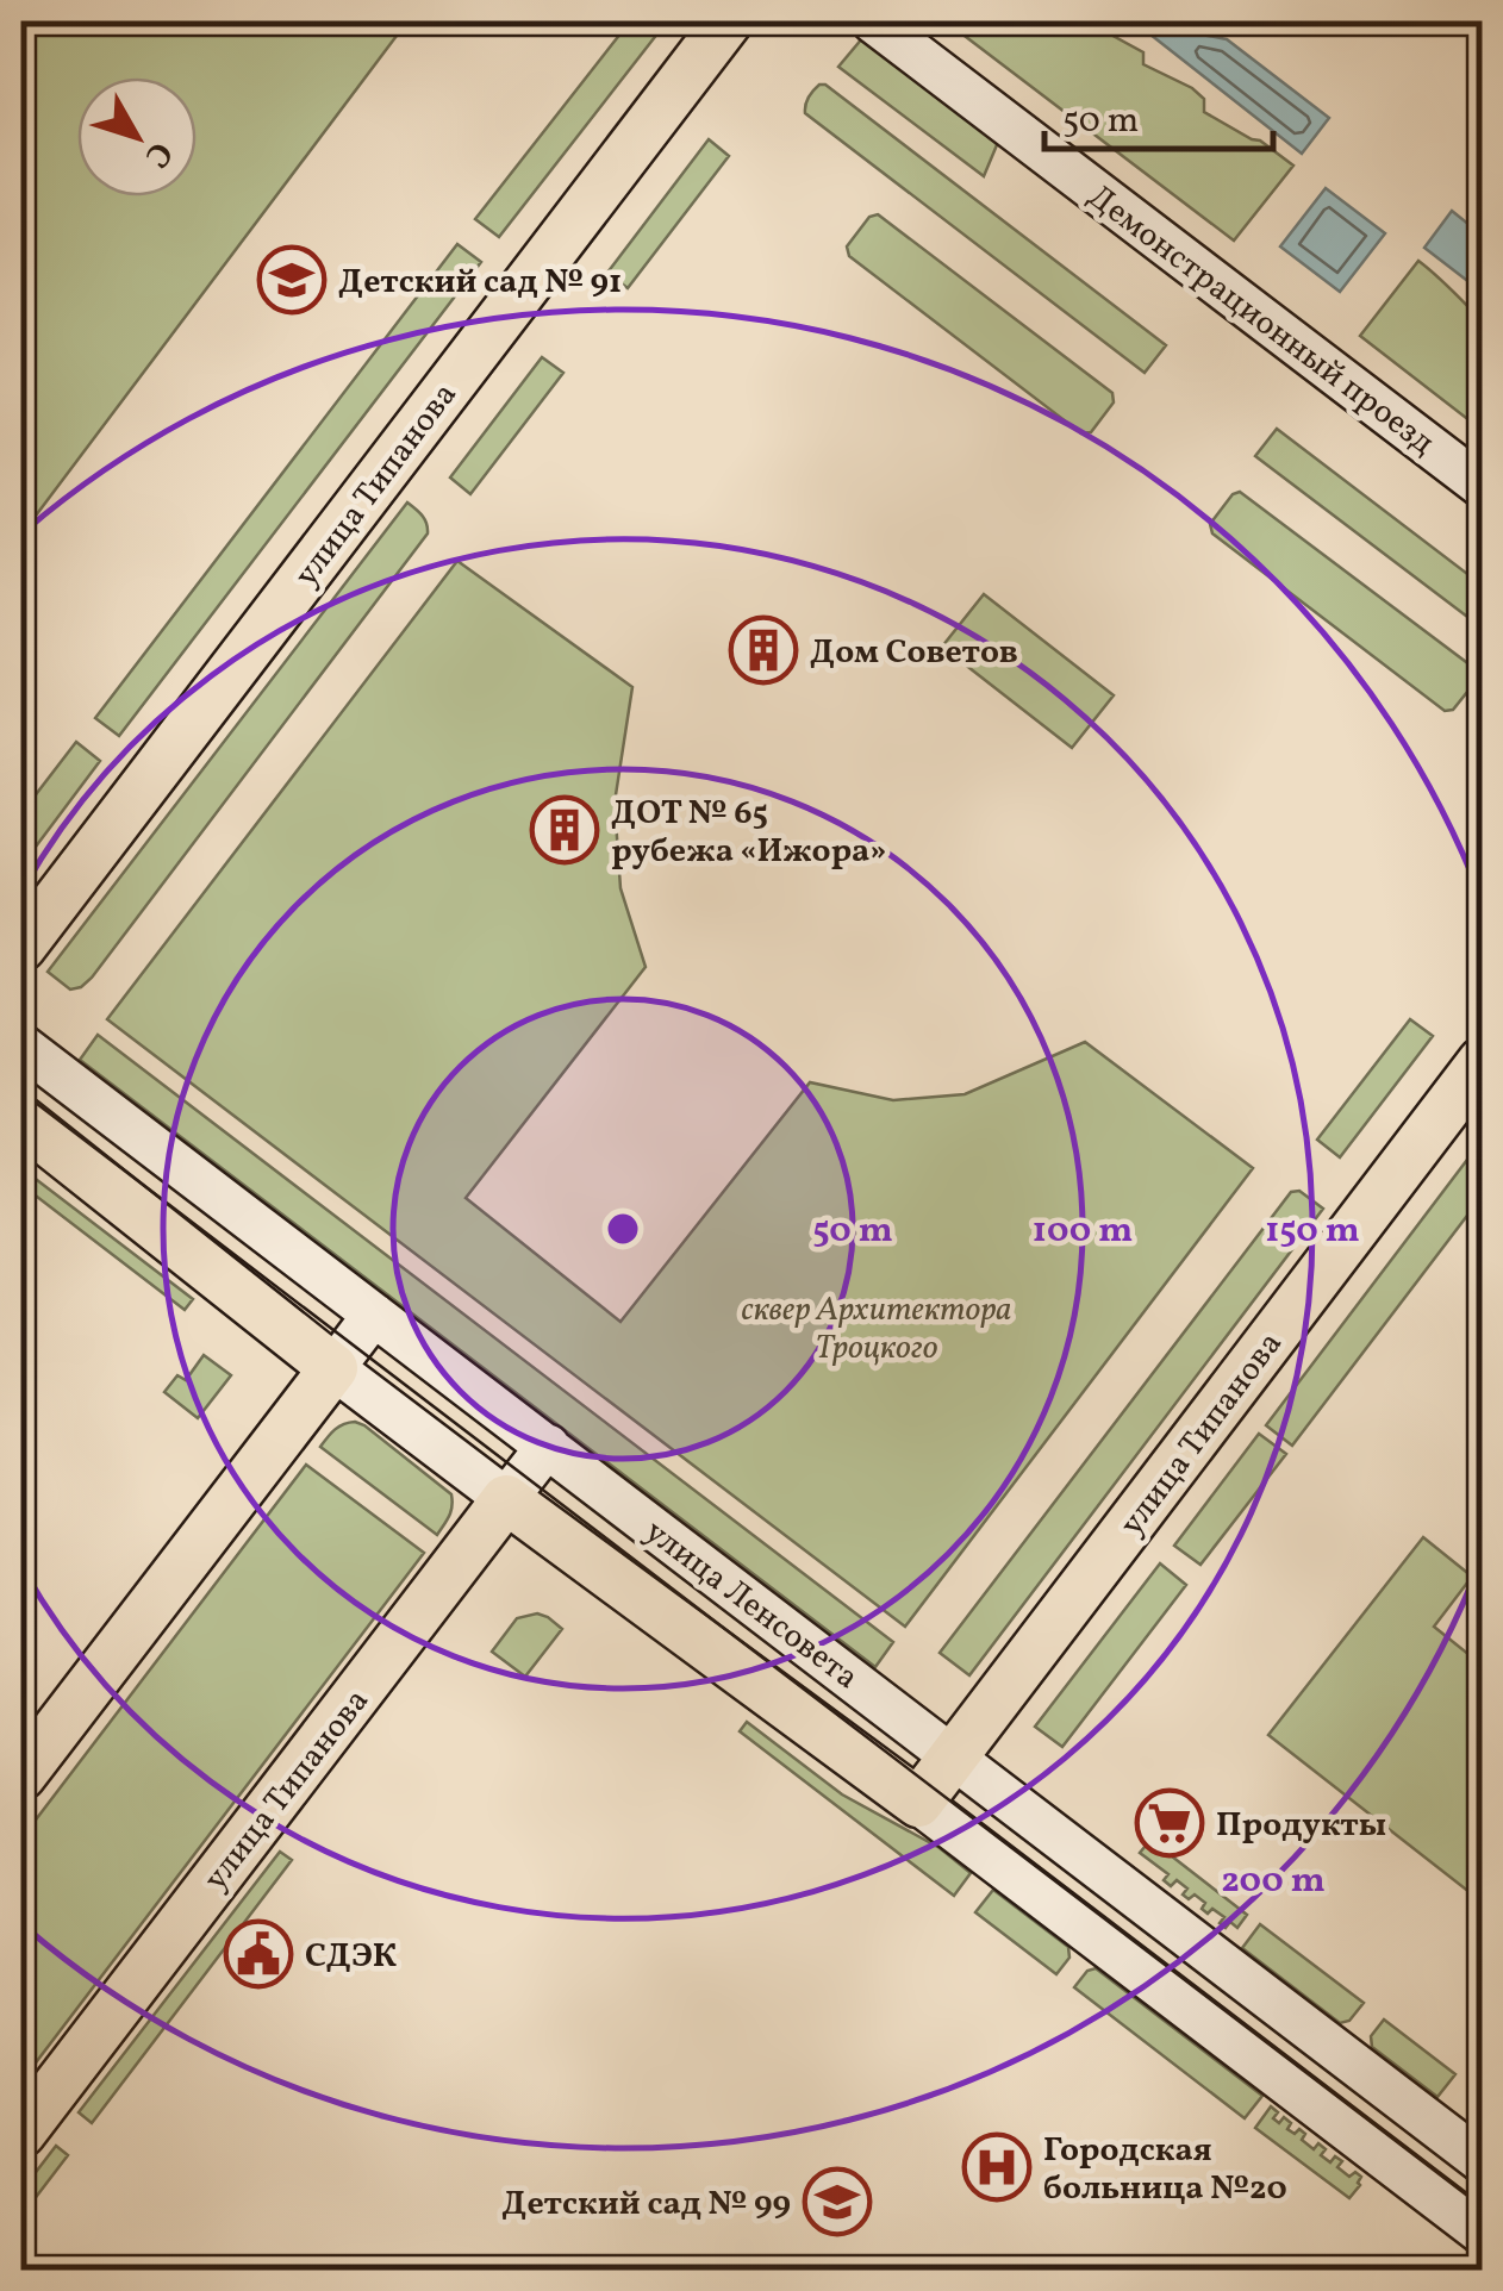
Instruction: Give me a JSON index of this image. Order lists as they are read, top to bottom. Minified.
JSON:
{"streets":{"main road":["улица Типанова","улица Ленсовета"],"street":["Демонстрационный проезд"]},"crossings":[["улица Типанова","улица Ленсовета"]],"parks":["сквер Архитектора Троцкого"],"places":{"school or university":["Детский сад № 91","Детский сад № 99"],"building":["Дом Советов","ДОТ № 65 рубежа «Ижора»"],"supermarket":["Продукты"],"public building":["СДЭК"],"hospital":["Городская больница №20"]},"scale_bar":"50 m","north":"bottom right","rings":["50 m","100 m","150 m","200 m"]}
